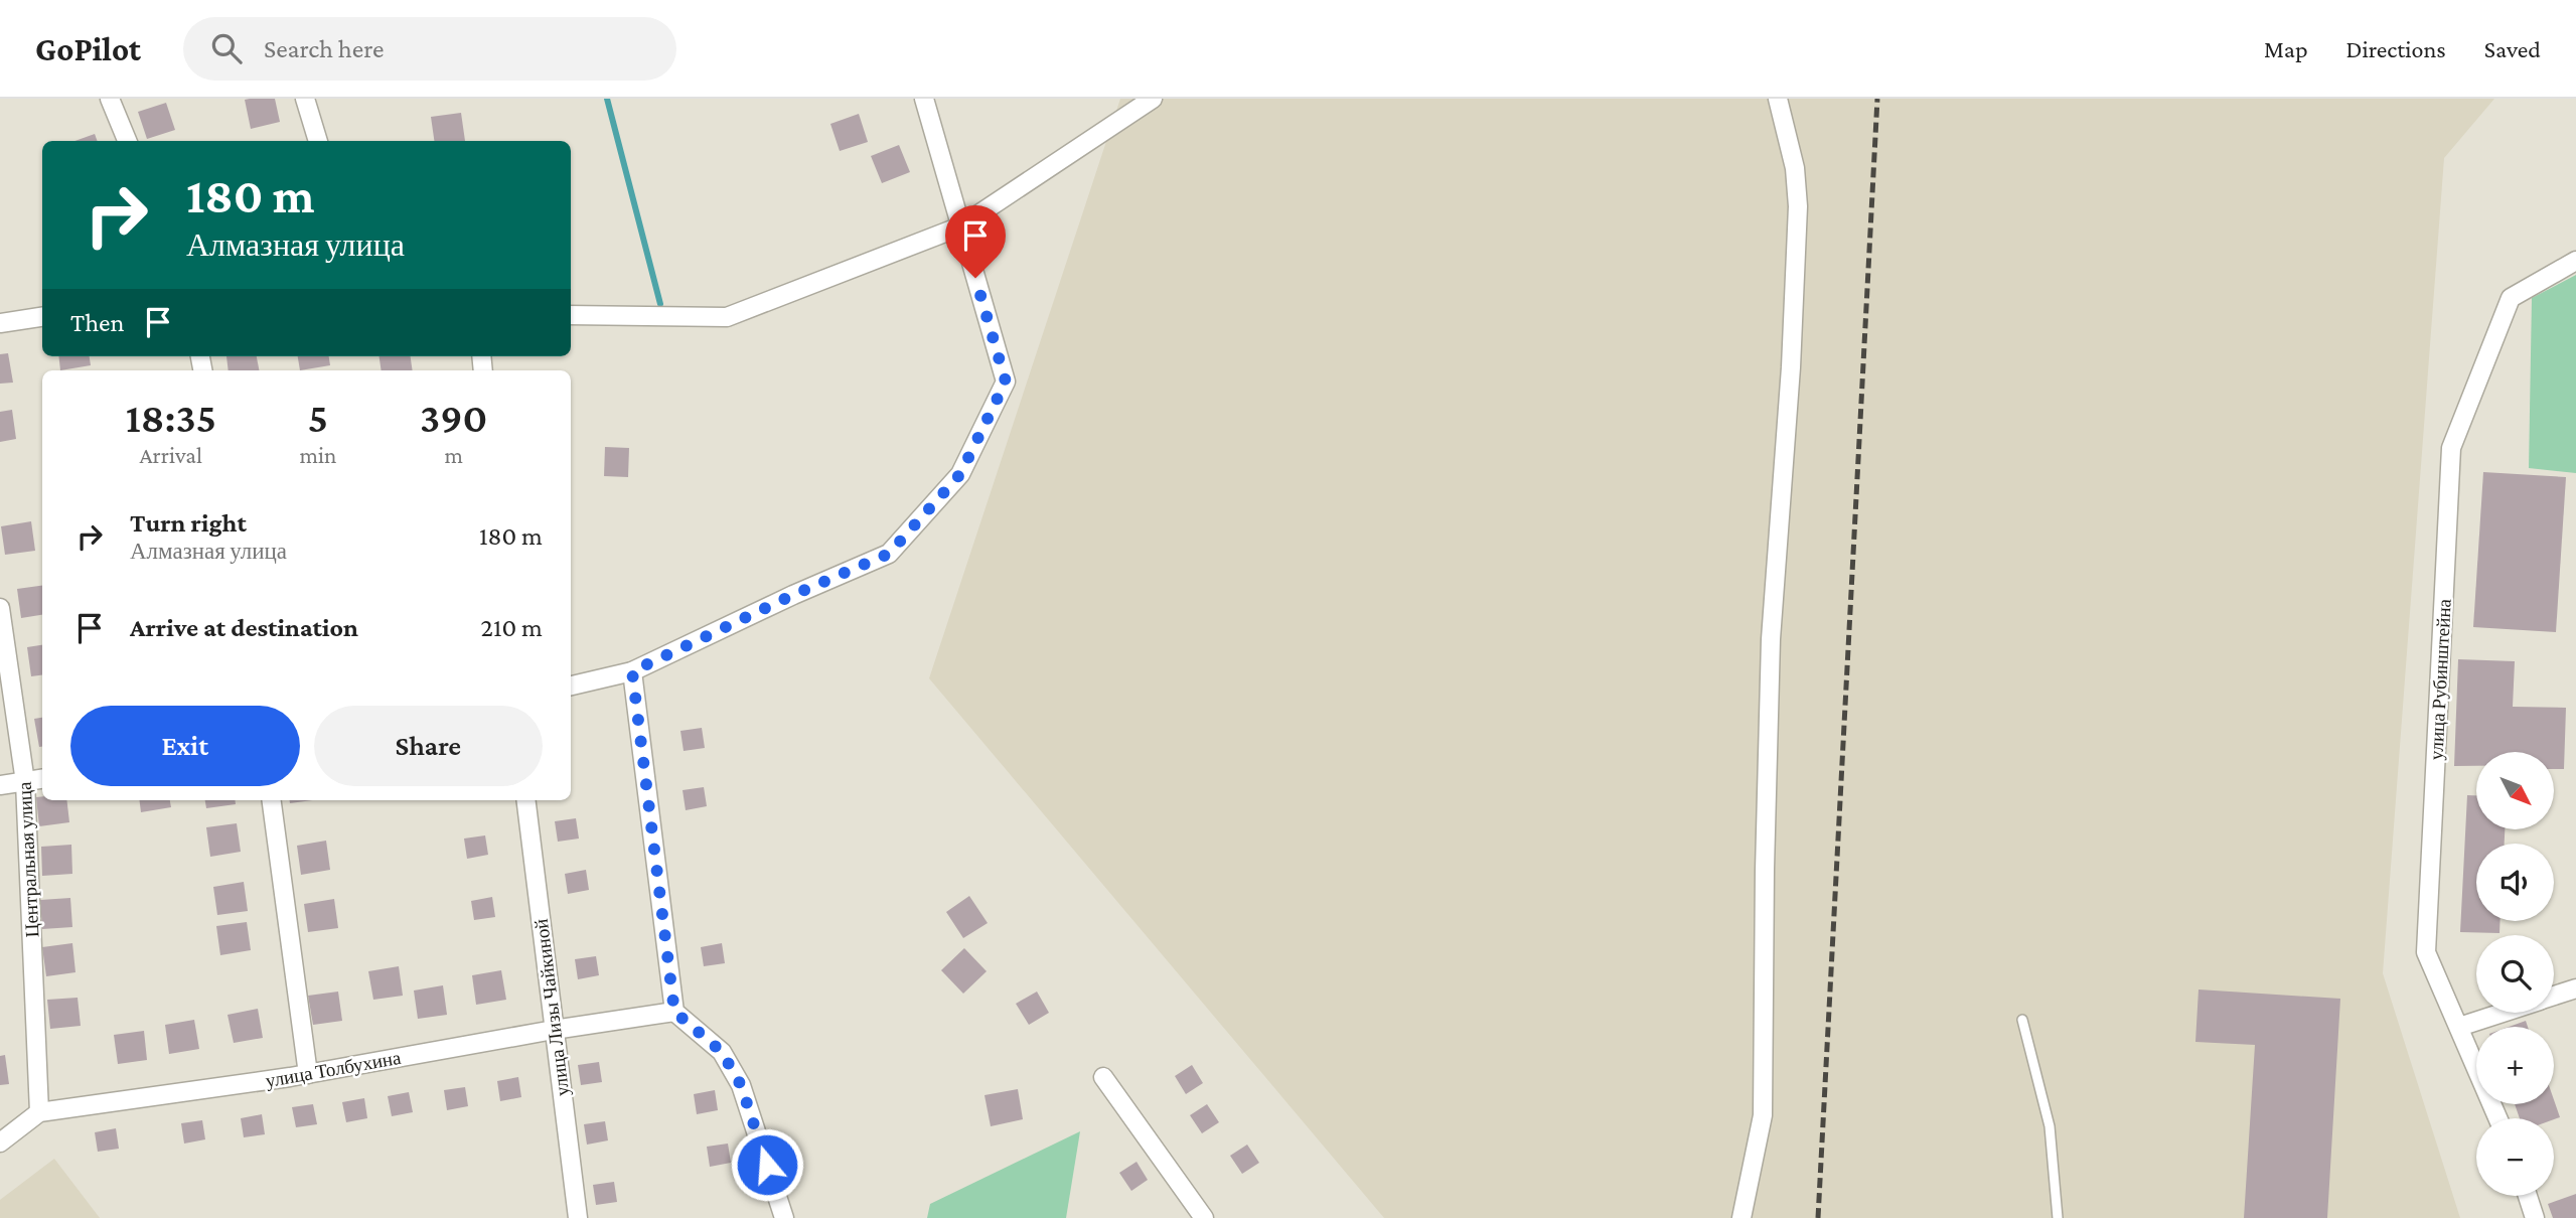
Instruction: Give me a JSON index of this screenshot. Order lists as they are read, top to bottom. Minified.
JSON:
{"streets":{"street":["улица Рубинштейна","Центральная улица","улица Лизы Чайкиной","улица Толбухина"]},"crossings":[["Центральная улица","улица Толбухина"],["улица Лизы Чайкиной","улица Толбухина"]],"north":"bottom right","page":{"header":"GoPilot","search":"Search here","nav":["Map","Directions","Saved"],"turn":["180 m","Алмазная улица"],"then":"Then","eta":["18:35","Arrival","5","min","390","m"],"list":[{"name":"Turn right","note":"Алмазная улица","value":"180 m"},{"name":"Arrive at destination","value":"210 m"}],"buttons":["Exit","Share"],"map_buttons":["+","−"]}}
